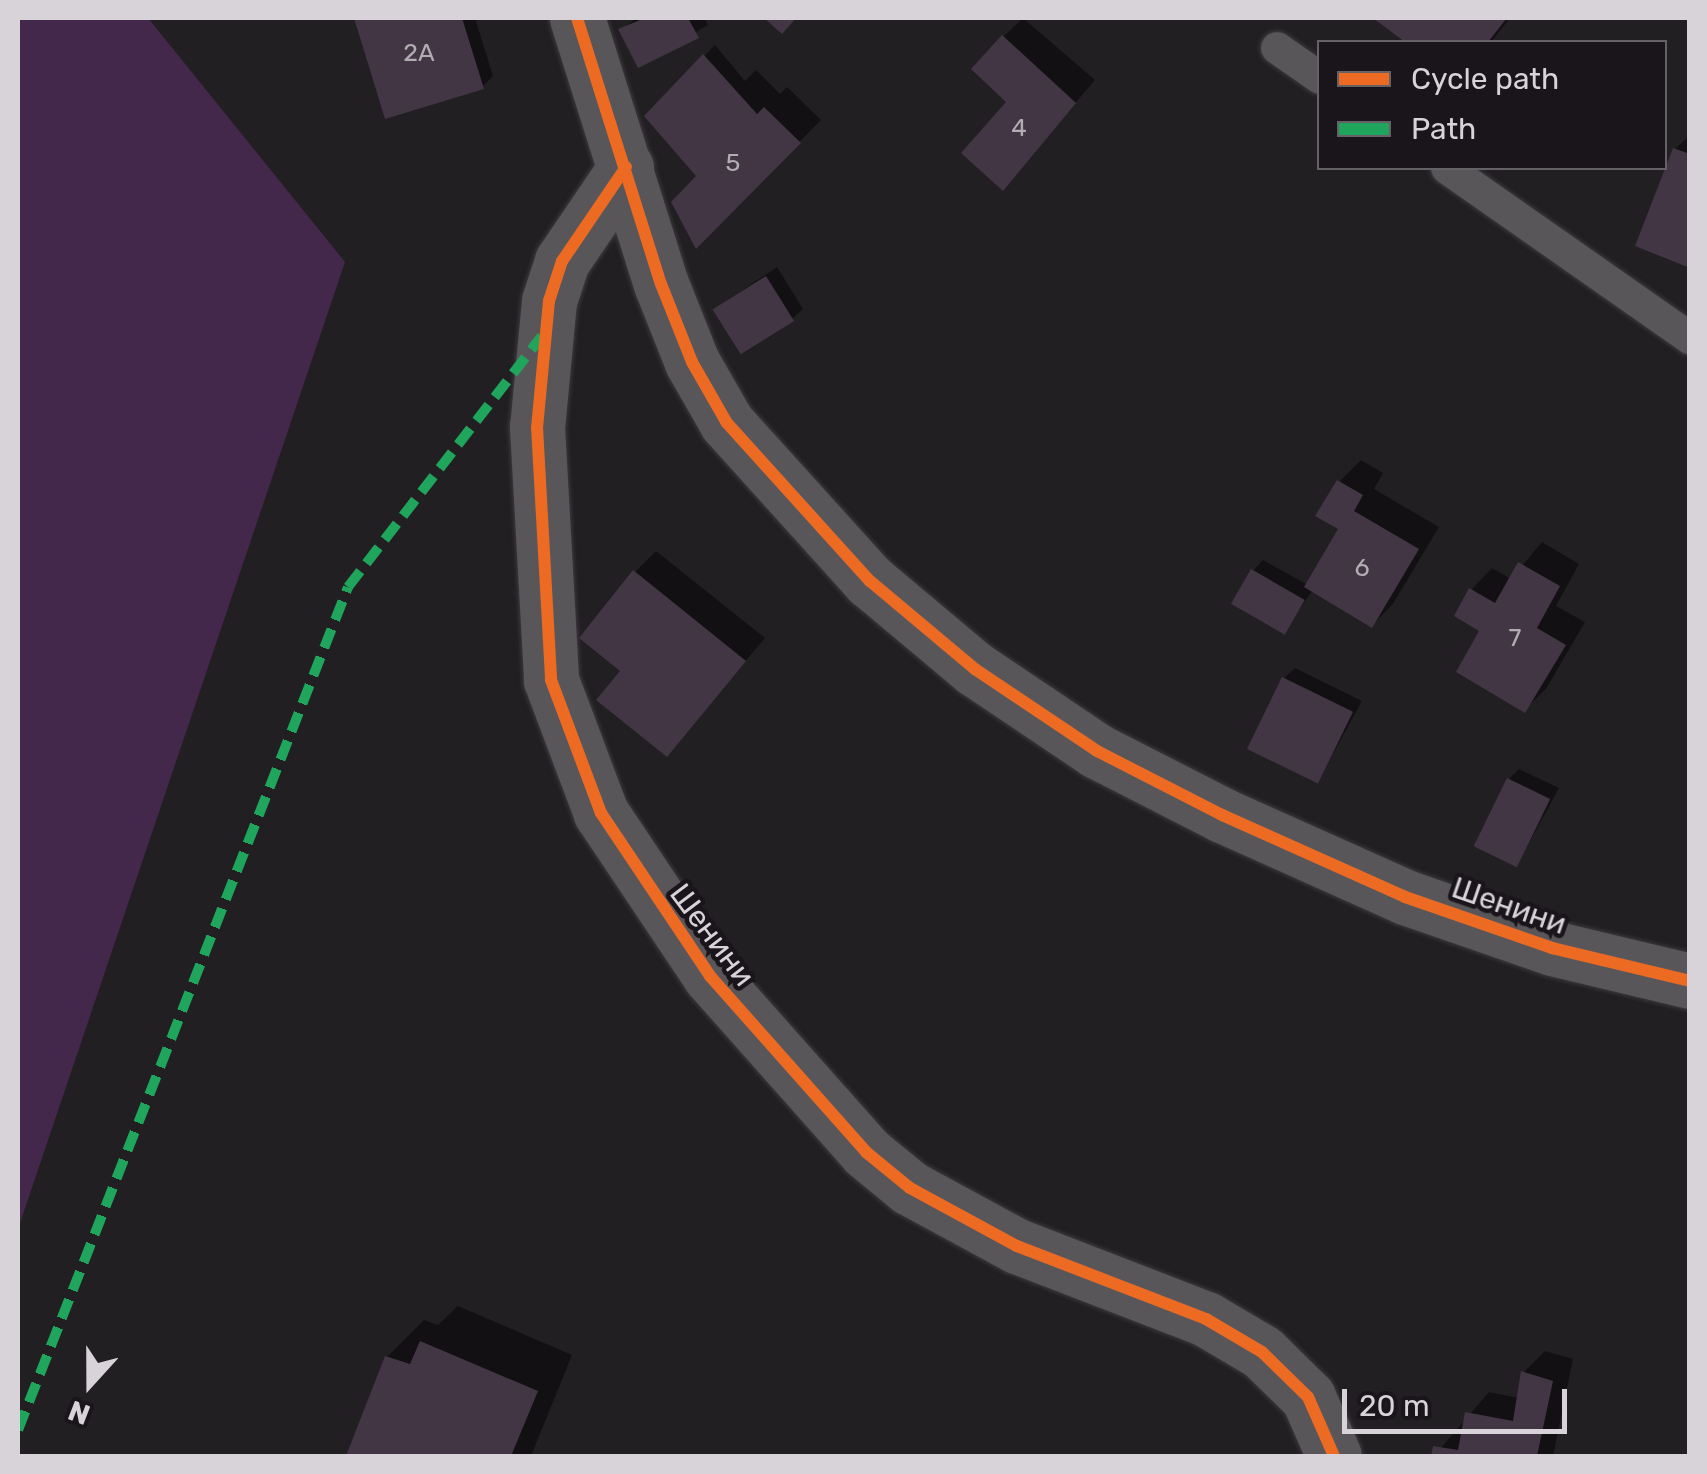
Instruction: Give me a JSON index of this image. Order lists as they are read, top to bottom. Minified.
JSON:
{"streets":{"street":["Шенини"]},"house_numbers":["2А","4","5","6","7"],"legend":["Cycle path","Path"],"scale_bar":"20 m","north":"bottom"}
